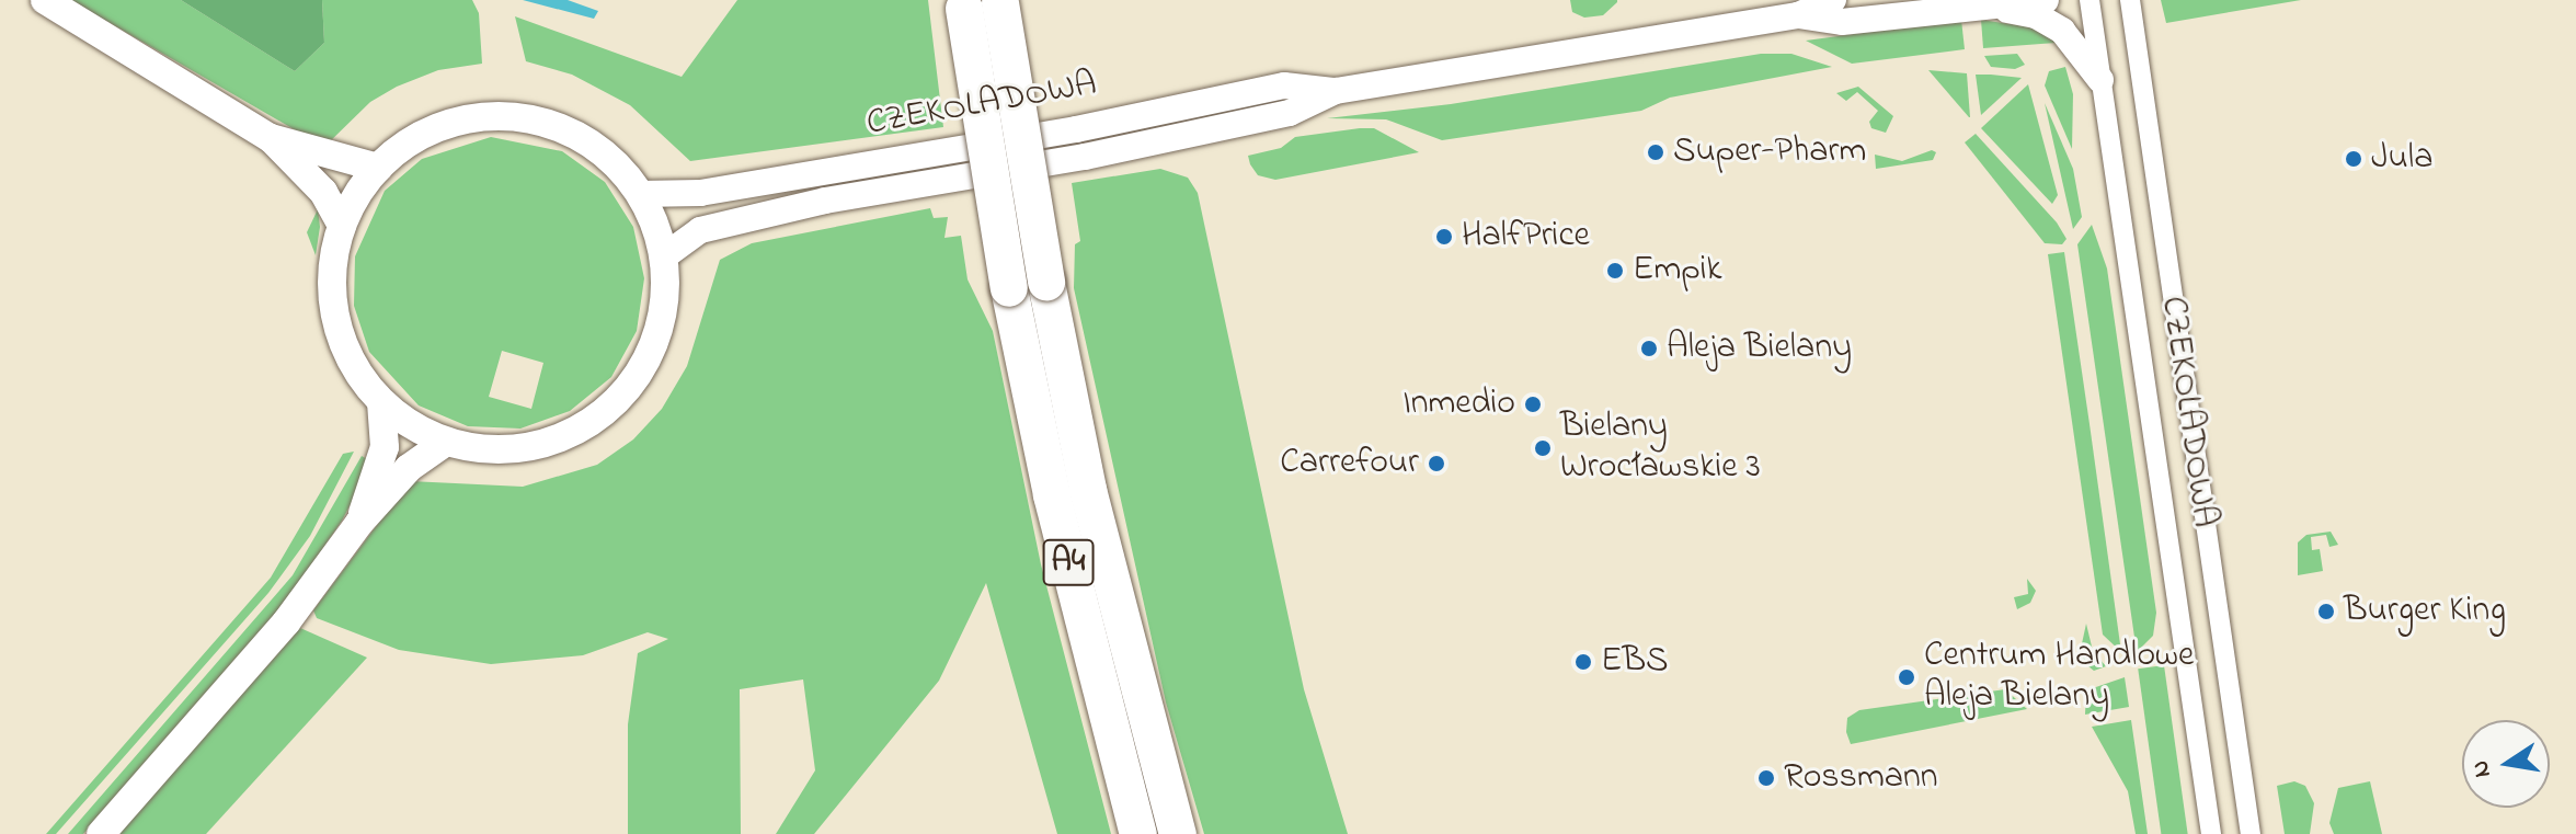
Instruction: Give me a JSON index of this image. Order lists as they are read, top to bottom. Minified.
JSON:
{"streets":{"highway":["A4"],"street":["CZEKOLADOWA"]},"places":["Super-Pharm","Jula","HalfPrice","Empik","Aleja Bielany","Inmedio","Bielany Wrocławskie 3","Carrefour","Burger King","EBS","Centrum Handlowe Aleja Bielany","Rossmann"],"north":"left"}
